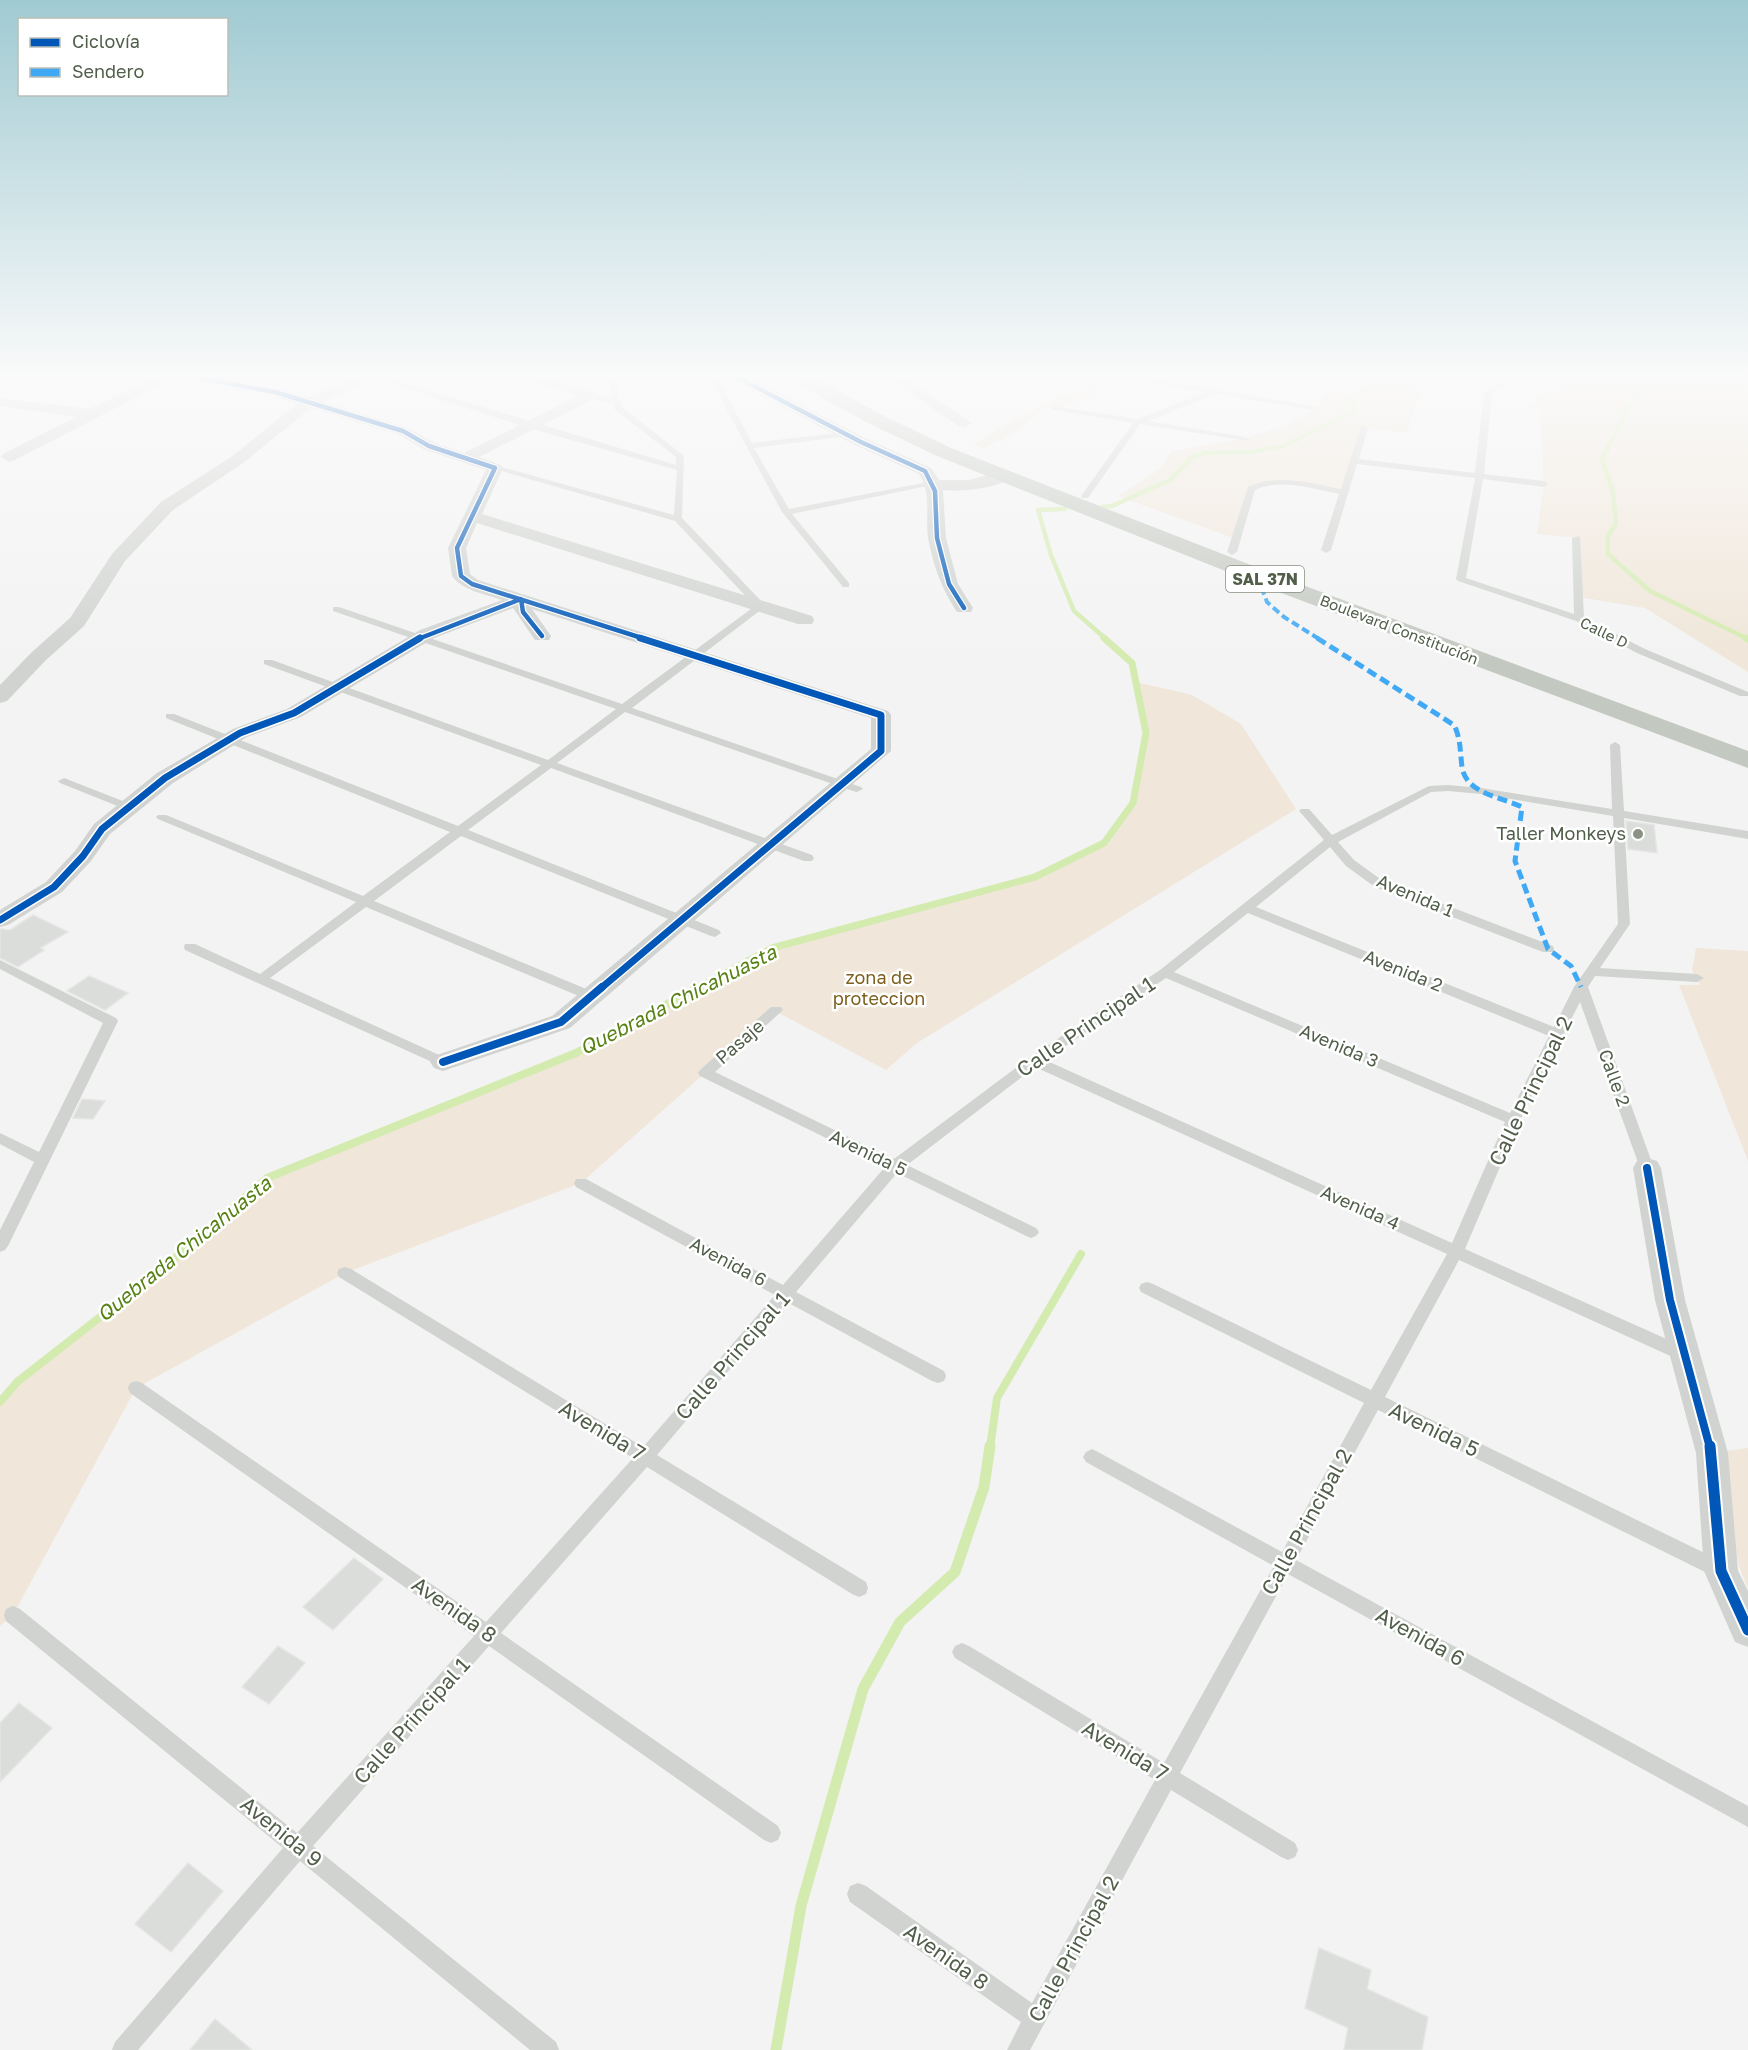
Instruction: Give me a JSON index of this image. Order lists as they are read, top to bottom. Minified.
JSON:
{"streets":{"highway":["SAL 37N","Boulevard Constitución"],"lane":["Calle D","Avenida 1","Avenida 2","Calle Principal 1","Pasaje","Avenida 3","Calle 2","Calle Principal 2","Avenida 5","Avenida 4","Avenida 6","Avenida 7","Avenida 8","Avenida 9"]},"crossings":[["Avenida 1","Calle Principal 1"],["Avenida 2","Calle Principal 1"],["Avenida 2","Calle Principal 2"],["Calle Principal 1","Avenida 3"],["Calle Principal 1","Calle Principal 2"],["Calle Principal 1","Avenida 5"],["Calle Principal 1","Avenida 4"],["Calle Principal 1","Avenida 6"],["Calle Principal 1","Avenida 7"],["Calle Principal 1","Avenida 8"],["Calle Principal 1","Avenida 9"],["Pasaje","Avenida 5"],["Avenida 3","Calle Principal 2"],["Calle 2","Calle Principal 2"],["Calle Principal 2","Avenida 5"],["Calle Principal 2","Avenida 4"],["Calle Principal 2","Avenida 6"],["Calle Principal 2","Avenida 7"],["Calle Principal 2","Avenida 8"]],"water":["Quebrada Chicahuasta"],"parks":["zona de proteccion"],"places":["Taller Monkeys"],"legend":["Ciclovía","Sendero"]}
